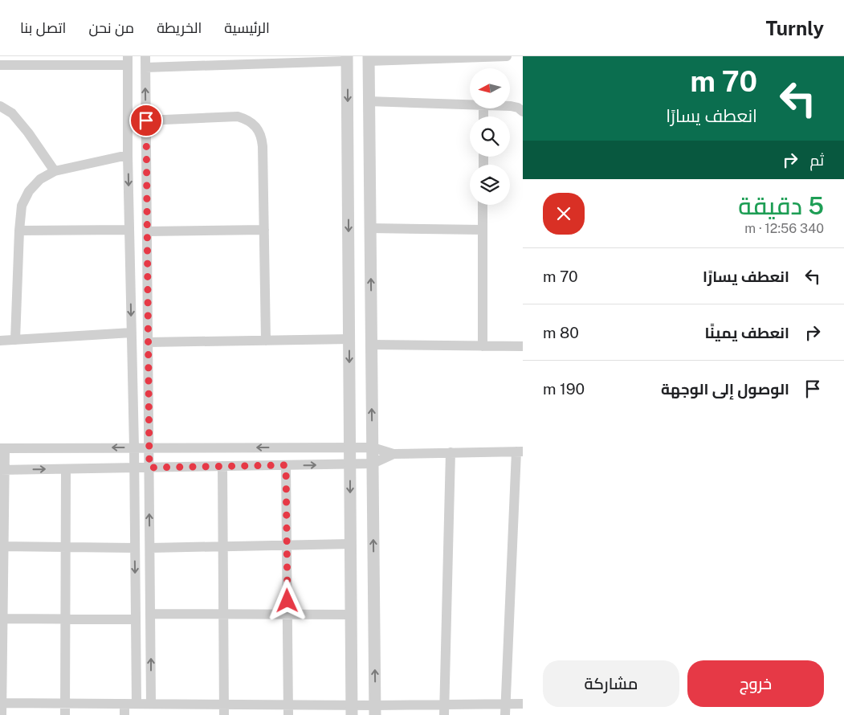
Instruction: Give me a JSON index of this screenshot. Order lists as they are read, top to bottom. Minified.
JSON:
{"north":"left","page":{"header":"Turnly","nav":["الرئيسية","الخريطة","من نحن","اتصل بنا"],"turn":["70 m","انعطف يسارًا"],"then":"ثم","heading":["5 دقيقة","340 m · 12:56"],"list":[{"name":"انعطف يسارًا","value":"70 m"},{"name":"انعطف يمينًا","value":"80 m"},{"name":"الوصول إلى الوجهة","value":"190 m"}],"buttons":["خروج","مشاركة"]}}
